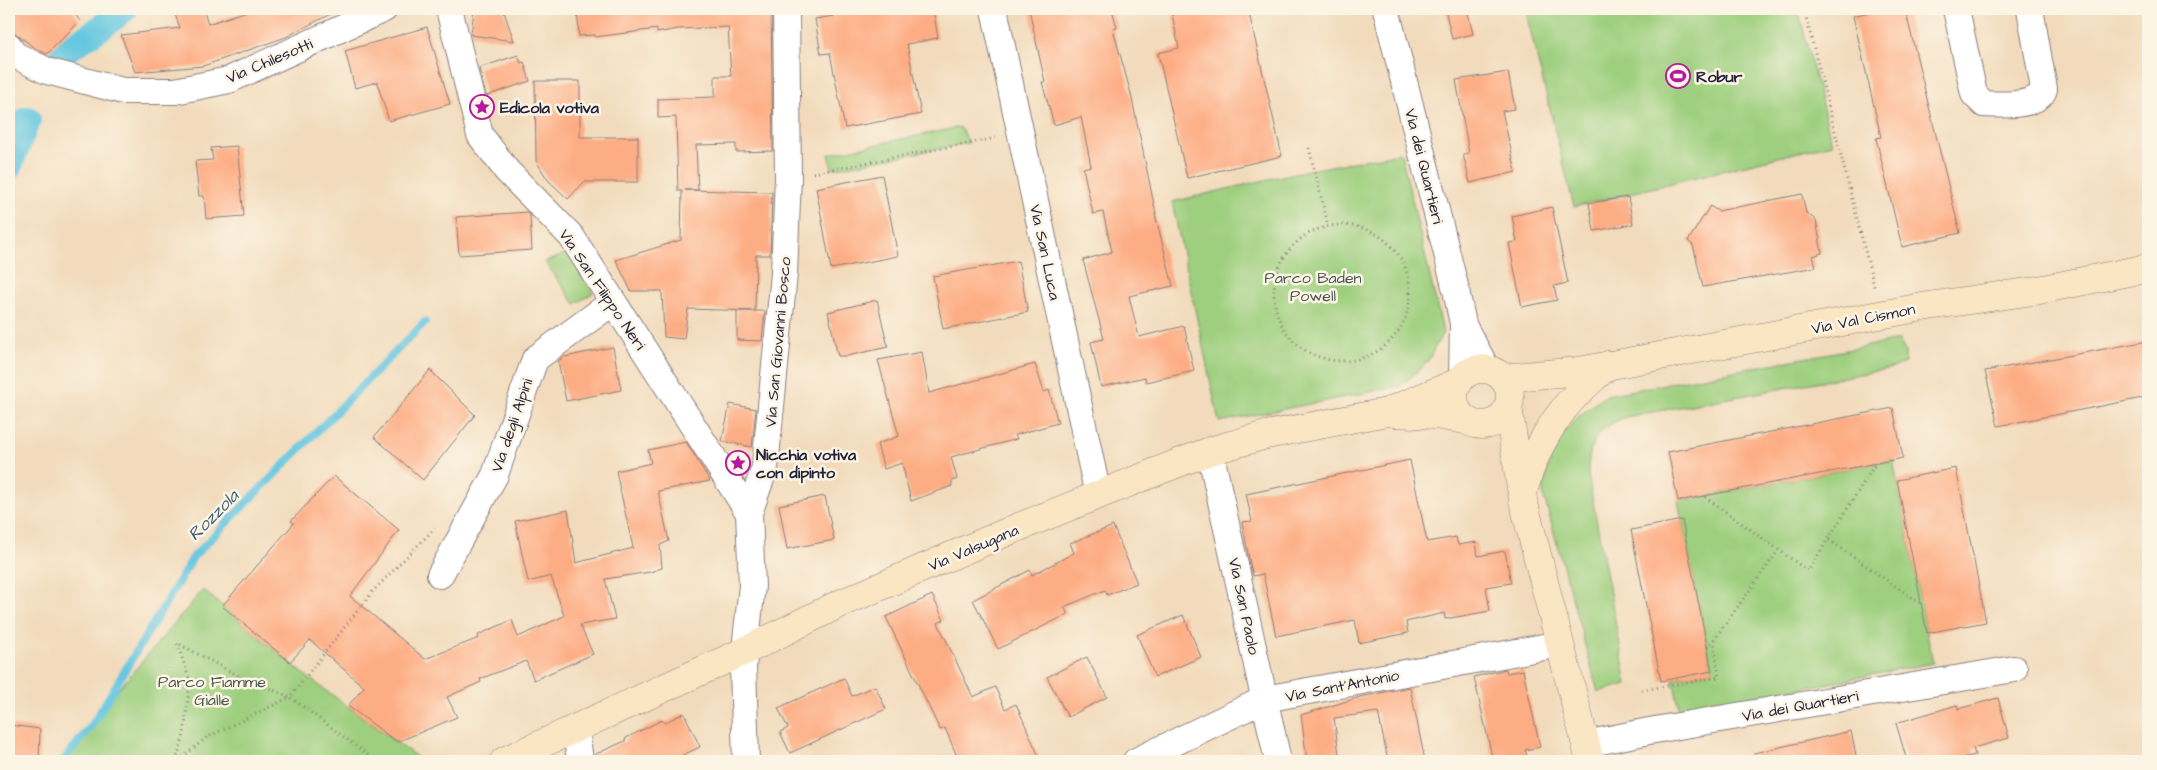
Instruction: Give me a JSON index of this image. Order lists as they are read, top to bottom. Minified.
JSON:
{"streets":{"main road":["Via dei Quartieri","Via Val Cismon","Via Valsugana"],"street":["Via Chilesotti","Via San Luca","Via San Filippo Neri","Via San Giovanni Bosco","Via degli Alpini","Via San Paolo","Via Sant'Antonio"]},"crossings":[["Via dei Quartieri","Via Val Cismon"],["Via dei Quartieri","Via Valsugana"],["Via dei Quartieri","Via Sant'Antonio"],["Via San Luca","Via Valsugana"],["Via San Filippo Neri","Via San Giovanni Bosco"],["Via San Filippo Neri","Via degli Alpini"],["Via Val Cismon","Via Valsugana"],["Via San Giovanni Bosco","Via Valsugana"],["Via Valsugana","Via San Paolo"],["Via San Paolo","Via Sant'Antonio"]],"water":["Rozzola"],"parks":["Parco Baden Powell","Parco Fiamme Gialle"],"places":{"sports":["Robur"],"place":["Edicola votiva","Nicchia votiva con dipinto"]}}
